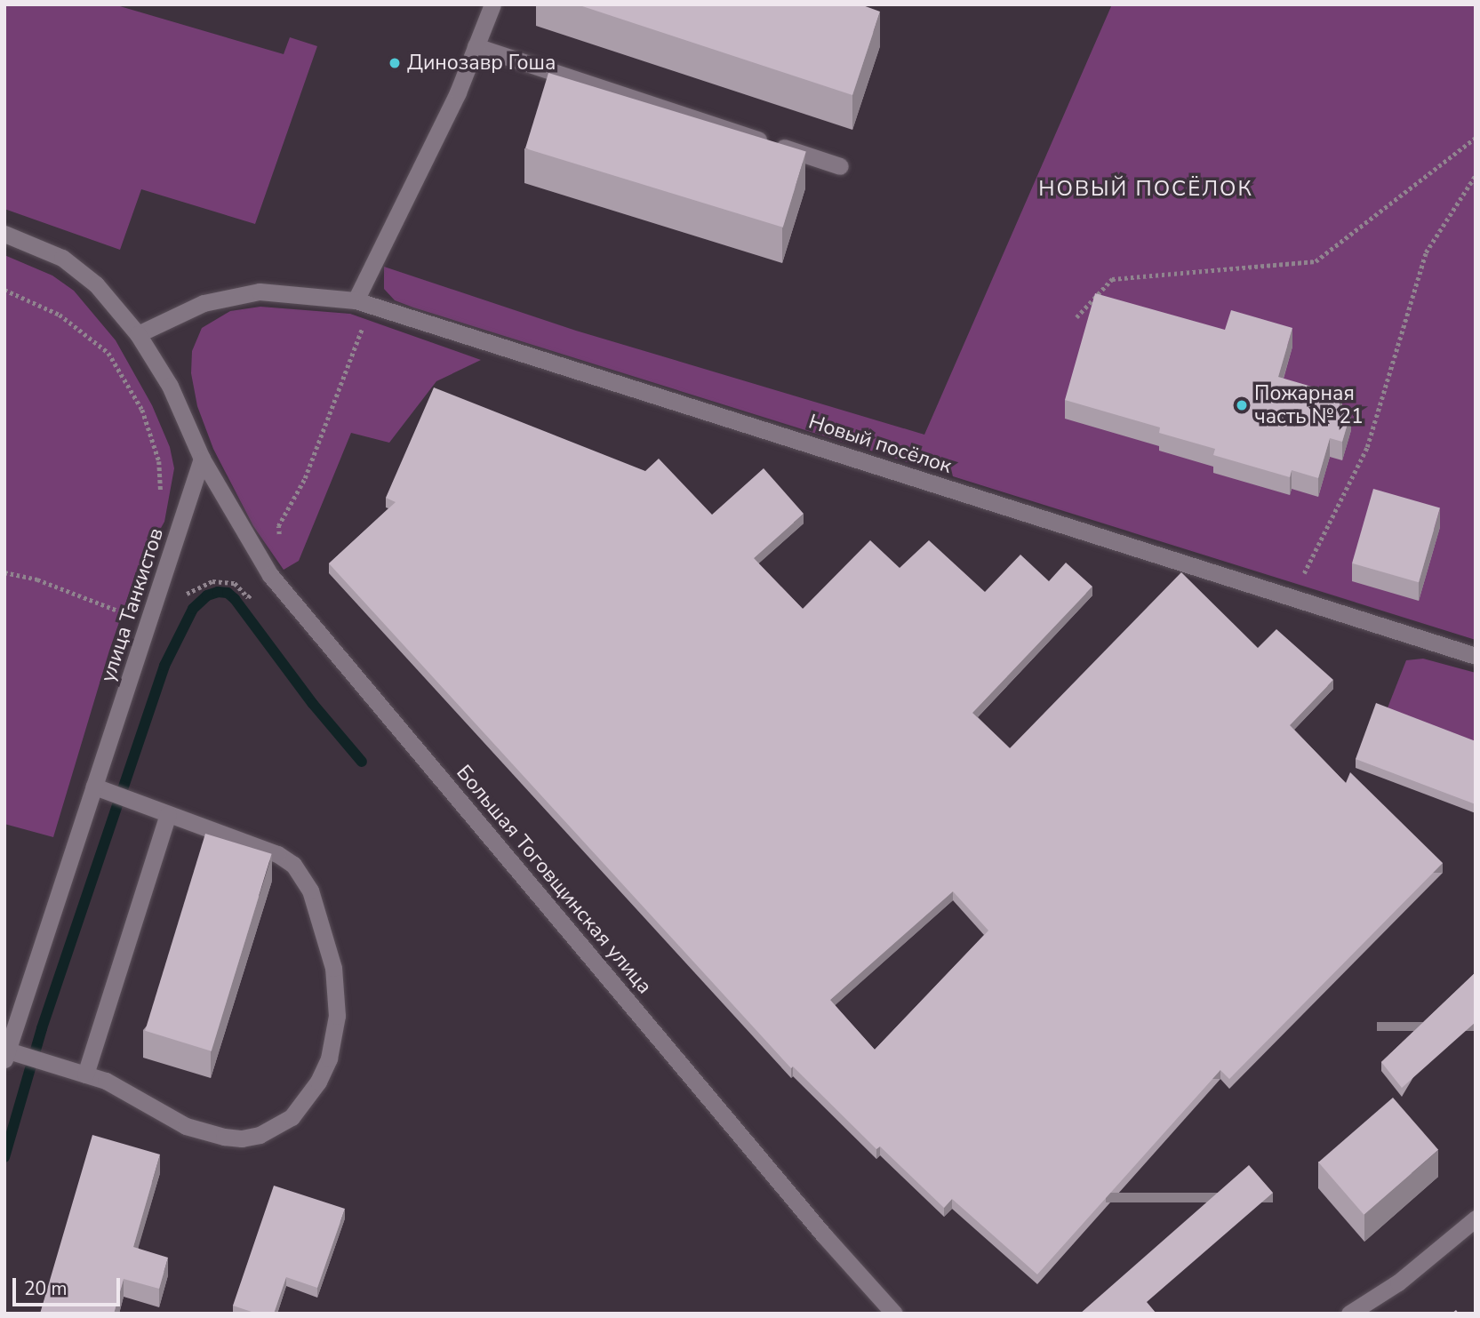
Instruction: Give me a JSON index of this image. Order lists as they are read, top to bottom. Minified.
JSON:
{"streets":{"street":["Новый посёлок","улица Танкистов","Большая Тоговщинская улица"]},"crossings":[["улица Танкистов","Большая Тоговщинская улица"]],"districts":["НОВЫЙ ПОСЁЛОК"],"places":["Динозавр Гоша","Пожарная часть № 21"],"scale_bar":"20 m"}
